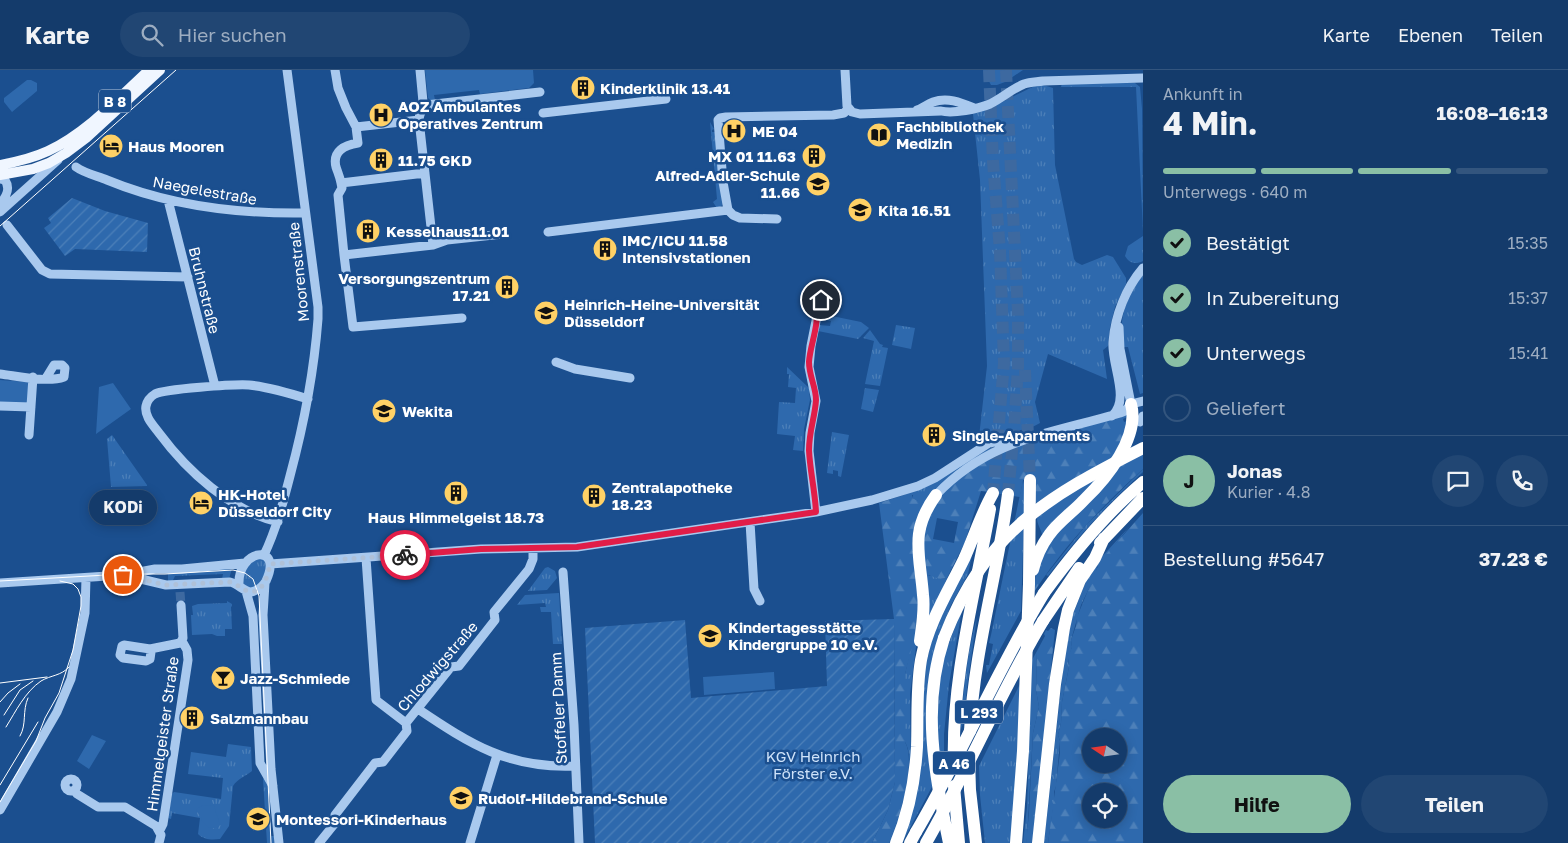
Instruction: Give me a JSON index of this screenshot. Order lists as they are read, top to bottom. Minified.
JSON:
{"streets":{"highway":["L 293","A 46"],"main road":["B 8"],"street":["Naegelestraße","Moorenstraße","Bruhnstraße","Chlodwigstraße","Stoffeler Damm","Himmelgeister Straße"]},"crossings":[["Naegelestraße","Moorenstraße"],["Naegelestraße","Bruhnstraße"]],"parks":["KGV Heinrich Förster e.V."],"places":{"building":["Kinderklinik 13.41","MX 01 11.63","11.75 GKD","Kesselhaus11.01","IMC/ICU 11.58 Intensivstationen","Versorgungszentrum 17.21","Single-Apartments","Haus Himmelgeist 18.73","Zentralapotheke 18.23","Salzmannbau"],"hospital":["AOZ Ambulantes Operatives Zentrum","ME 04"],"library":["Fachbibliothek Medizin"],"hotel":["Haus Mooren","HK-Hotel Düsseldorf City"],"school or university":["Alfred-Adler-Schule 11.66","Kita 16.51","Heinrich-Heine-Universität Düsseldorf","Wekita","Kindertagesstätte Kindergruppe 10 e.V.","Rudolf-Hildebrand-Schule","Montessori-Kinderhaus"],"other":["KODi"],"bar":["Jazz-Schmiede"]},"north":"left","page":{"header":"Karte","search":"Hier suchen","nav":["Karte","Ebenen","Teilen"],"heading":["4 Min.","Ankunft in","16:08–16:13"],"panel":["Jonas","Kurier · 4.8","Bestellung #5647","37.23 €"],"bar":"Unterwegs · 640 m","list":[["Bestätigt","15:35"],["In Zubereitung","15:37"],["Unterwegs","15:41"],"Geliefert"],"round":"J","bubble":"KODi","buttons":["Hilfe","Teilen"]}}
